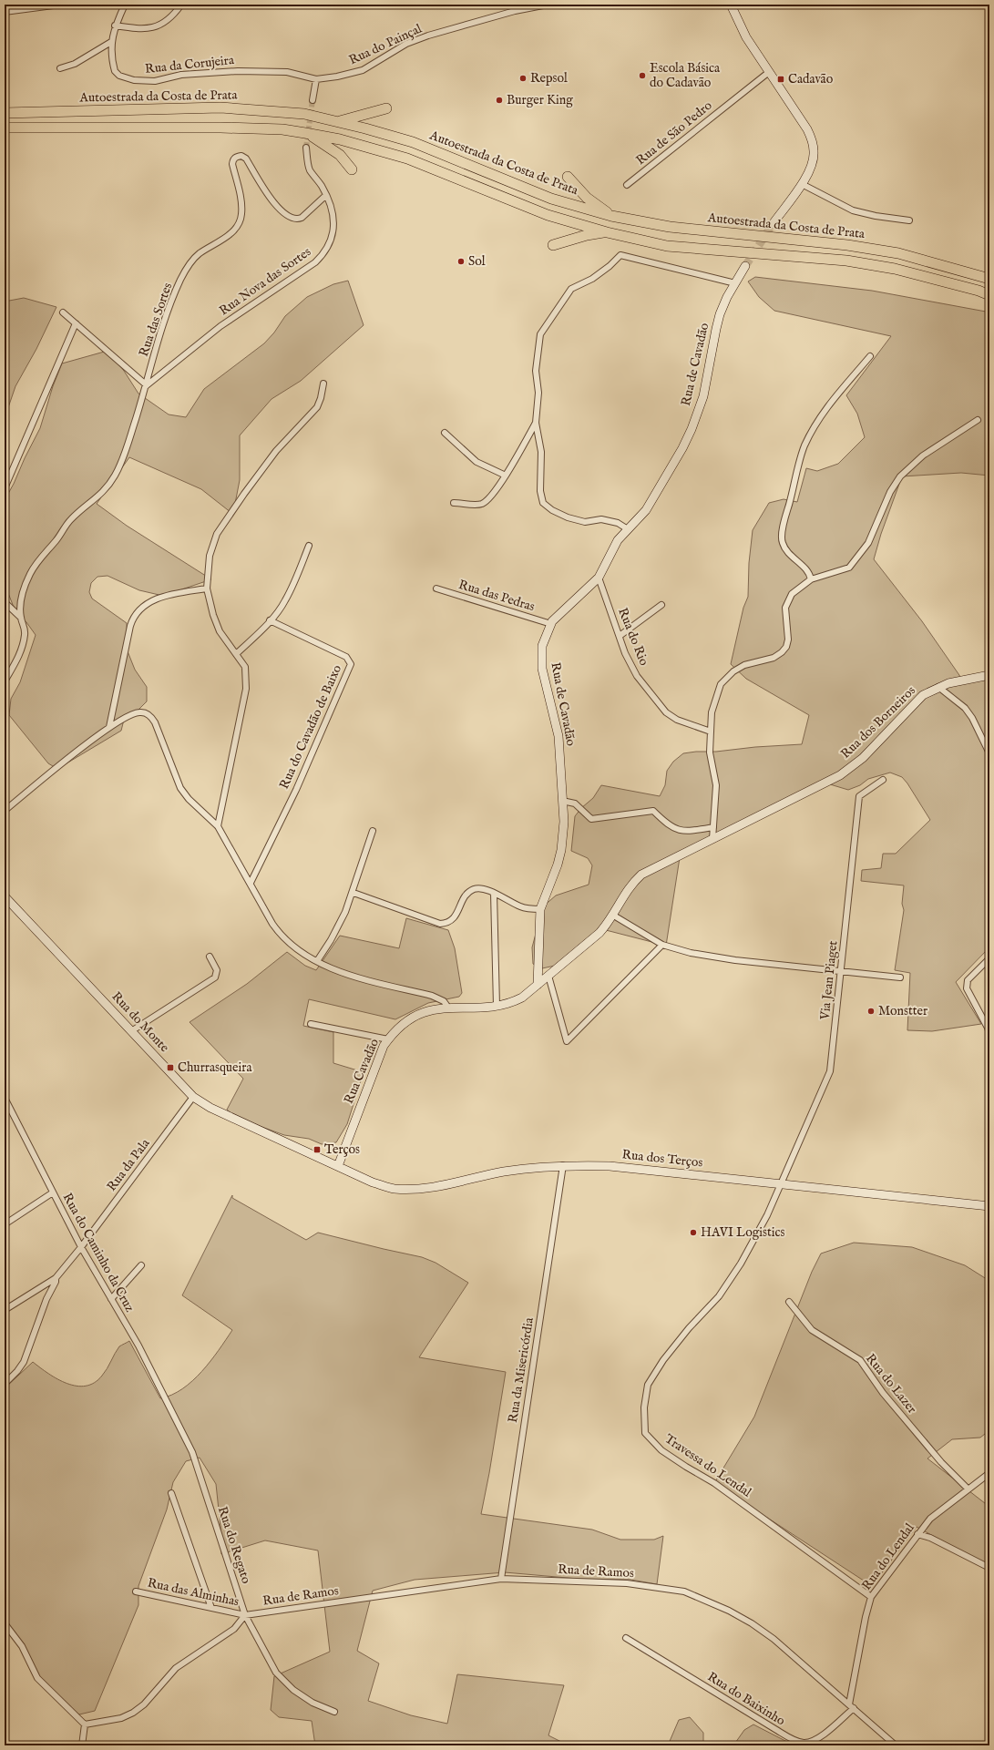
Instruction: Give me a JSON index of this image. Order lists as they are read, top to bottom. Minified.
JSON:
{"streets":{"highway":["Autoestrada da Costa de Prata"],"street":["Rua do Painçal","Rua da Corujeira","Rua de São Pedro","Rua Nova das Sortes","Rua das Sortes","Rua de Cavadão","Rua das Pedras","Rua do Rio","Rua dos Borneiros","Rua do Cavadão de Baixo","Via Jean Piaget","Rua do Monte","Rua Cavadão","Rua dos Terços","Rua da Pala","Rua do Caminho da Cruz","Rua da Misericórdia","Rua do Lazer","Travessa do Lendal","Rua do Regato","Rua do Lendal","Rua de Ramos","Rua das Alminhas","Rua do Baixinho"]},"crossings":[["Rua do Painçal","Rua da Corujeira"],["Rua Nova das Sortes","Rua das Sortes"],["Rua de Cavadão","Rua das Pedras"],["Rua de Cavadão","Rua do Rio"],["Rua de Cavadão","Rua Cavadão"],["Rua dos Borneiros","Rua Cavadão"],["Via Jean Piaget","Rua dos Terços"],["Via Jean Piaget","Travessa do Lendal"],["Rua do Monte","Rua Cavadão"],["Rua do Monte","Rua dos Terços"],["Rua do Monte","Rua da Pala"],["Rua Cavadão","Rua dos Terços"],["Rua dos Terços","Rua da Misericórdia"],["Rua dos Terços","Travessa do Lendal"],["Rua da Pala","Rua do Caminho da Cruz"],["Rua do Caminho da Cruz","Rua do Regato"],["Rua da Misericórdia","Rua de Ramos"],["Rua do Lazer","Rua do Lendal"],["Travessa do Lendal","Rua do Lendal"],["Rua do Regato","Rua de Ramos"],["Rua do Regato","Rua das Alminhas"],["Rua do Lendal","Rua de Ramos"],["Rua do Lendal","Rua do Baixinho"],["Rua de Ramos","Rua das Alminhas"],["Rua de Ramos","Rua do Baixinho"]],"places":{"other":["Escola Básica do Cadavão","Repsol","Burger King","Sol","Monstter","HAVI Logistics"],"transit":["Cadavão","Churrasqueira","Terços"]}}
